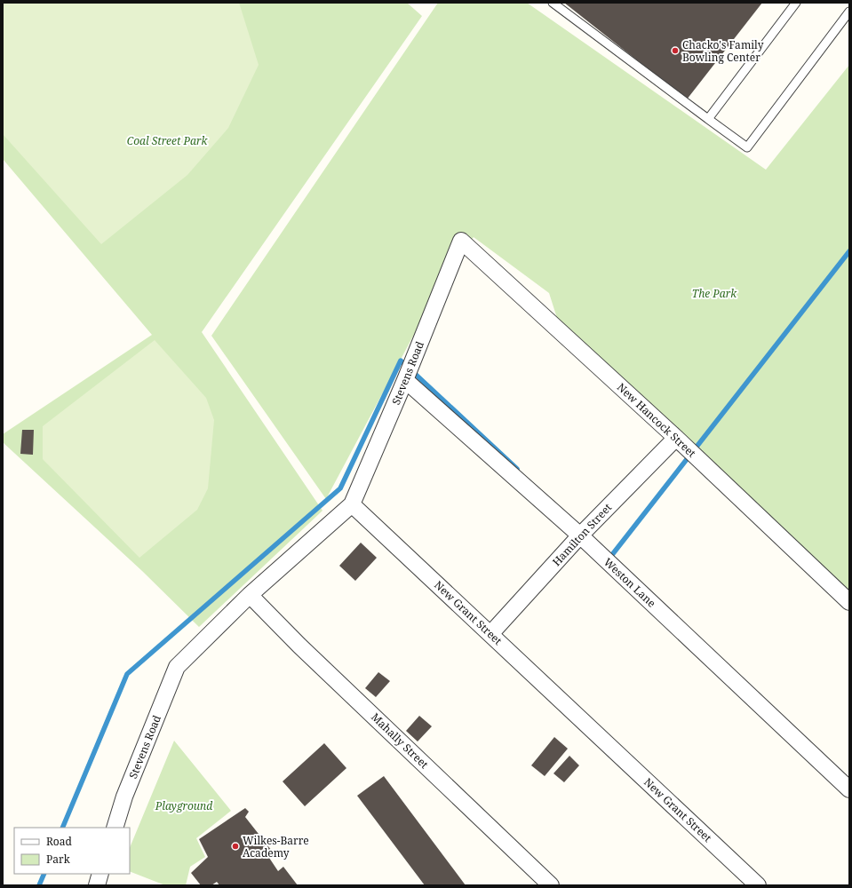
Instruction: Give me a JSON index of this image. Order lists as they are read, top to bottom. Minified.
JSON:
{"streets":{"street":["Stevens Road","New Hancock Street","Hamilton Street","Weston Lane","New Grant Street","Mahally Street"]},"crossings":[["Stevens Road","New Hancock Street"],["Stevens Road","Weston Lane"],["Stevens Road","New Grant Street"],["Stevens Road","Mahally Street"],["New Hancock Street","Hamilton Street"],["Hamilton Street","Weston Lane"],["Hamilton Street","New Grant Street"]],"parks":["Coal Street Park","The Park","Playground"],"places":["Chacko's Family Bowling Center","Wilkes-Barre Academy"],"legend":["Road","Park"]}
